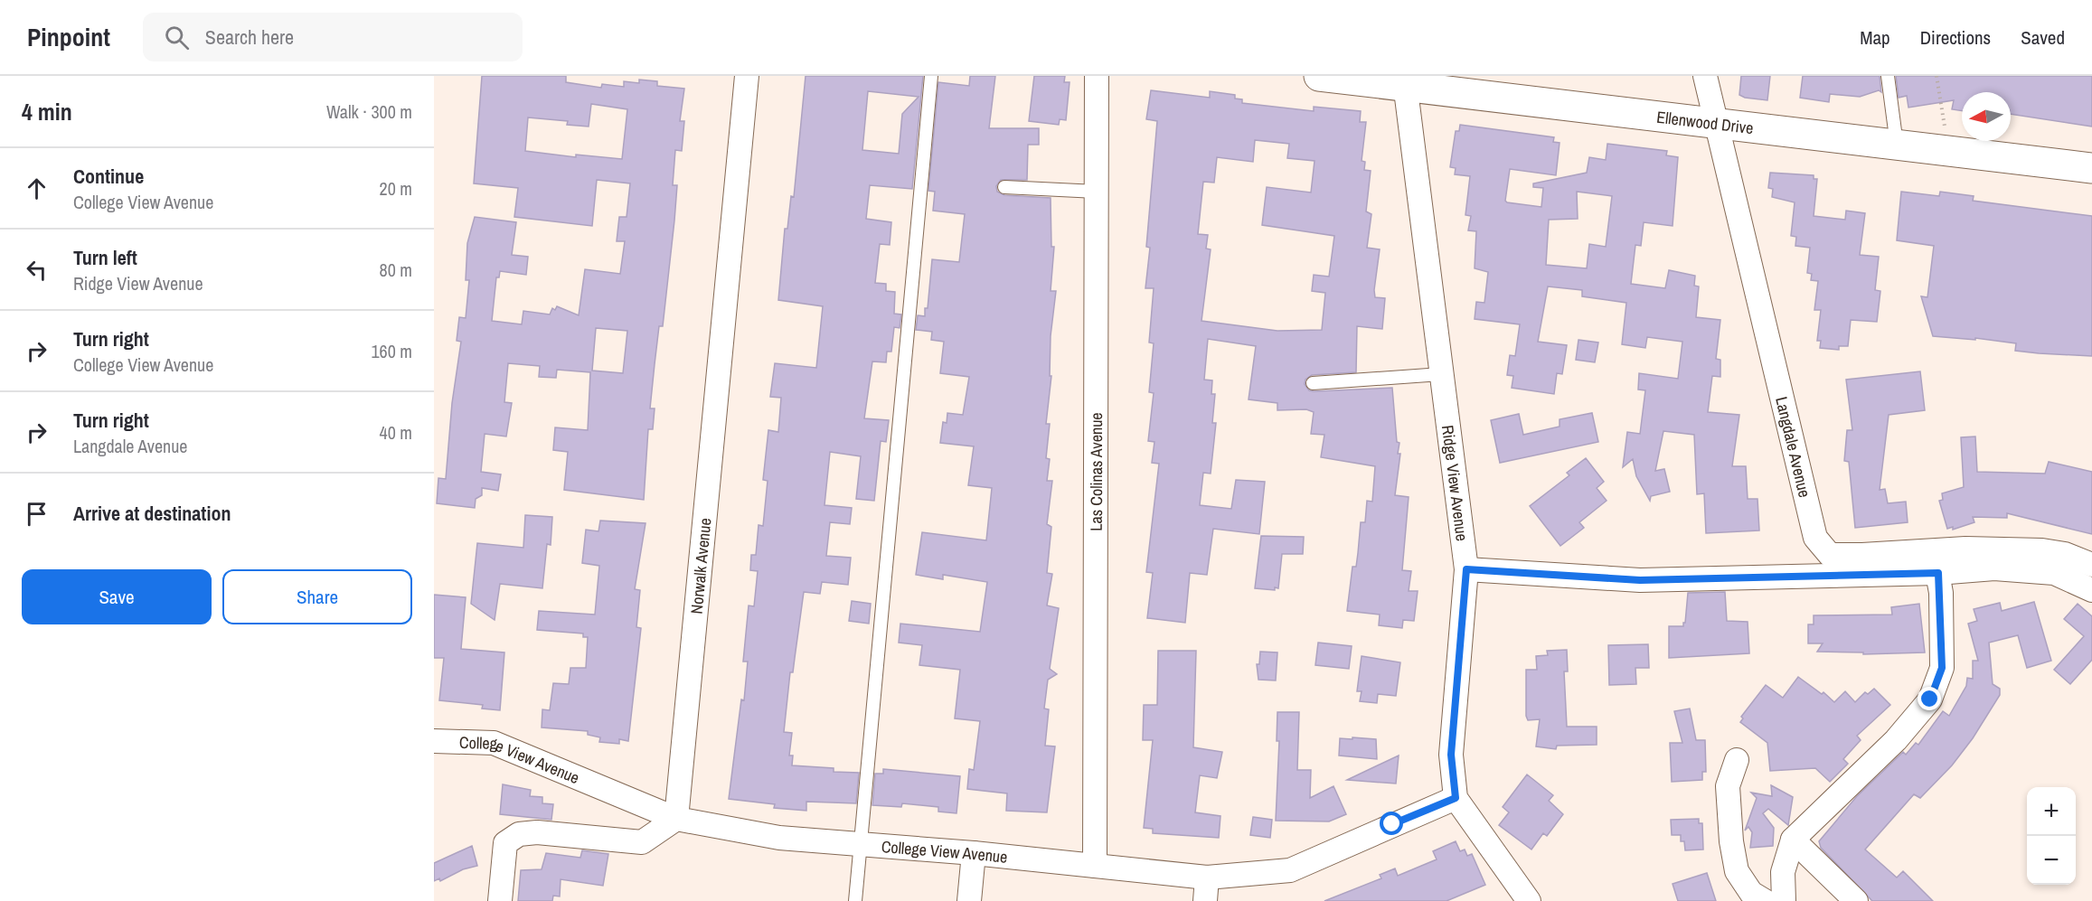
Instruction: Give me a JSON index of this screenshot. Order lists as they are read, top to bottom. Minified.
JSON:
{"streets":{"street":["Ellenwood Drive","Langdale Avenue","Las Colinas Avenue","Ridge View Avenue","Norwalk Avenue","College View Avenue"]},"crossings":[["Ellenwood Drive","Langdale Avenue"],["Ellenwood Drive","Ridge View Avenue"],["Las Colinas Avenue","College View Avenue"],["Ridge View Avenue","College View Avenue"],["Norwalk Avenue","College View Avenue"]],"north":"left","page":{"header":"Pinpoint","search":"Search here","nav":["Map","Directions","Saved"],"heading":["4 min","Walk · 300 m"],"list":[["Continue","College View Avenue","20 m"],["Turn left","Ridge View Avenue","80 m"],["Turn right","College View Avenue","160 m"],["Turn right","Langdale Avenue","40 m"],"Arrive at destination"],"buttons":["Save","Share"],"map_buttons":["+","−"]}}
